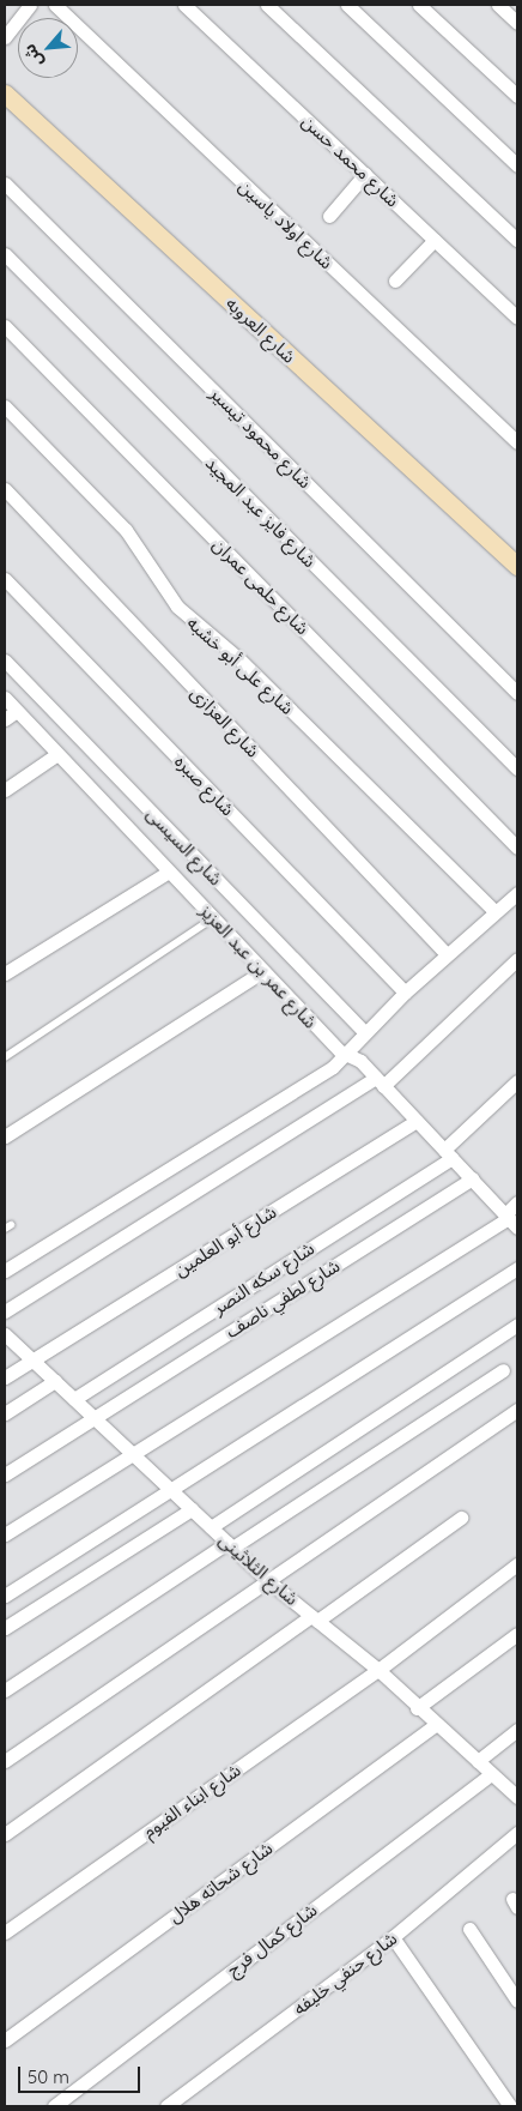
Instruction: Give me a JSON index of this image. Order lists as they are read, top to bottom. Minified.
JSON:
{"streets":{"street":["شارع محمد حسن","شارع اولاد ياسين","شارع العروبه","شارع محمود تيسير","شارع فايز عبد المجيد","شارع حلمى عمران","شارع على أبو خشبه","شارع العزازى","شارع صبره","شارع السيسى","شارع عمر بن عبد العزيز","شارع أبو العلمين","شارع سكه النصر","شارع لطفي ناصف","شارع الثلاثينى","شارع ابناء الفيوم","شارع شحاته هلال","شارع كمال فرج","شارع حنفي خليفه"]},"crossings":[["شارع عمر بن عبد العزيز","شارع أبو العلمين"],["شارع عمر بن عبد العزيز","شارع سكه النصر"],["شارع عمر بن عبد العزيز","شارع لطفي ناصف"],["شارع أبو العلمين","شارع الثلاثينى"],["شارع سكه النصر","شارع الثلاثينى"],["شارع لطفي ناصف","شارع الثلاثينى"],["شارع الثلاثينى","شارع ابناء الفيوم"],["شارع الثلاثينى","شارع شحاته هلال"],["شارع الثلاثينى","شارع كمال فرج"]],"scale_bar":"50 m","north":"bottom left"}
